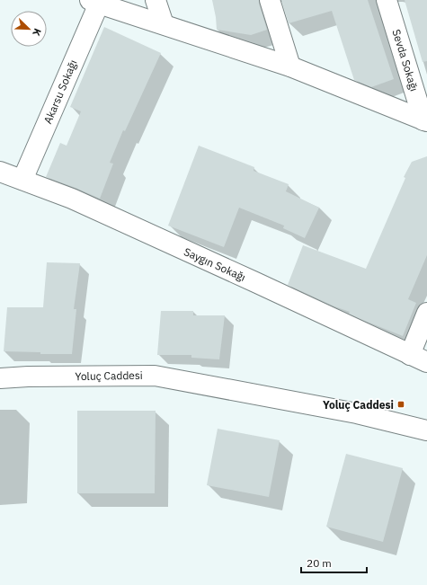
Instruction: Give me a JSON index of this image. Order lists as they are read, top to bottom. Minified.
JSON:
{"streets":{"street":["Sevda Sokağı","Akarsu Sokağı","Saygın Sokağı","Yoluç Caddesi"]},"crossings":[["Akarsu Sokağı","Saygın Sokağı"]],"places":{"transit":["Yoluç Caddesi"]},"scale_bar":"20 m","north":"bottom right"}
